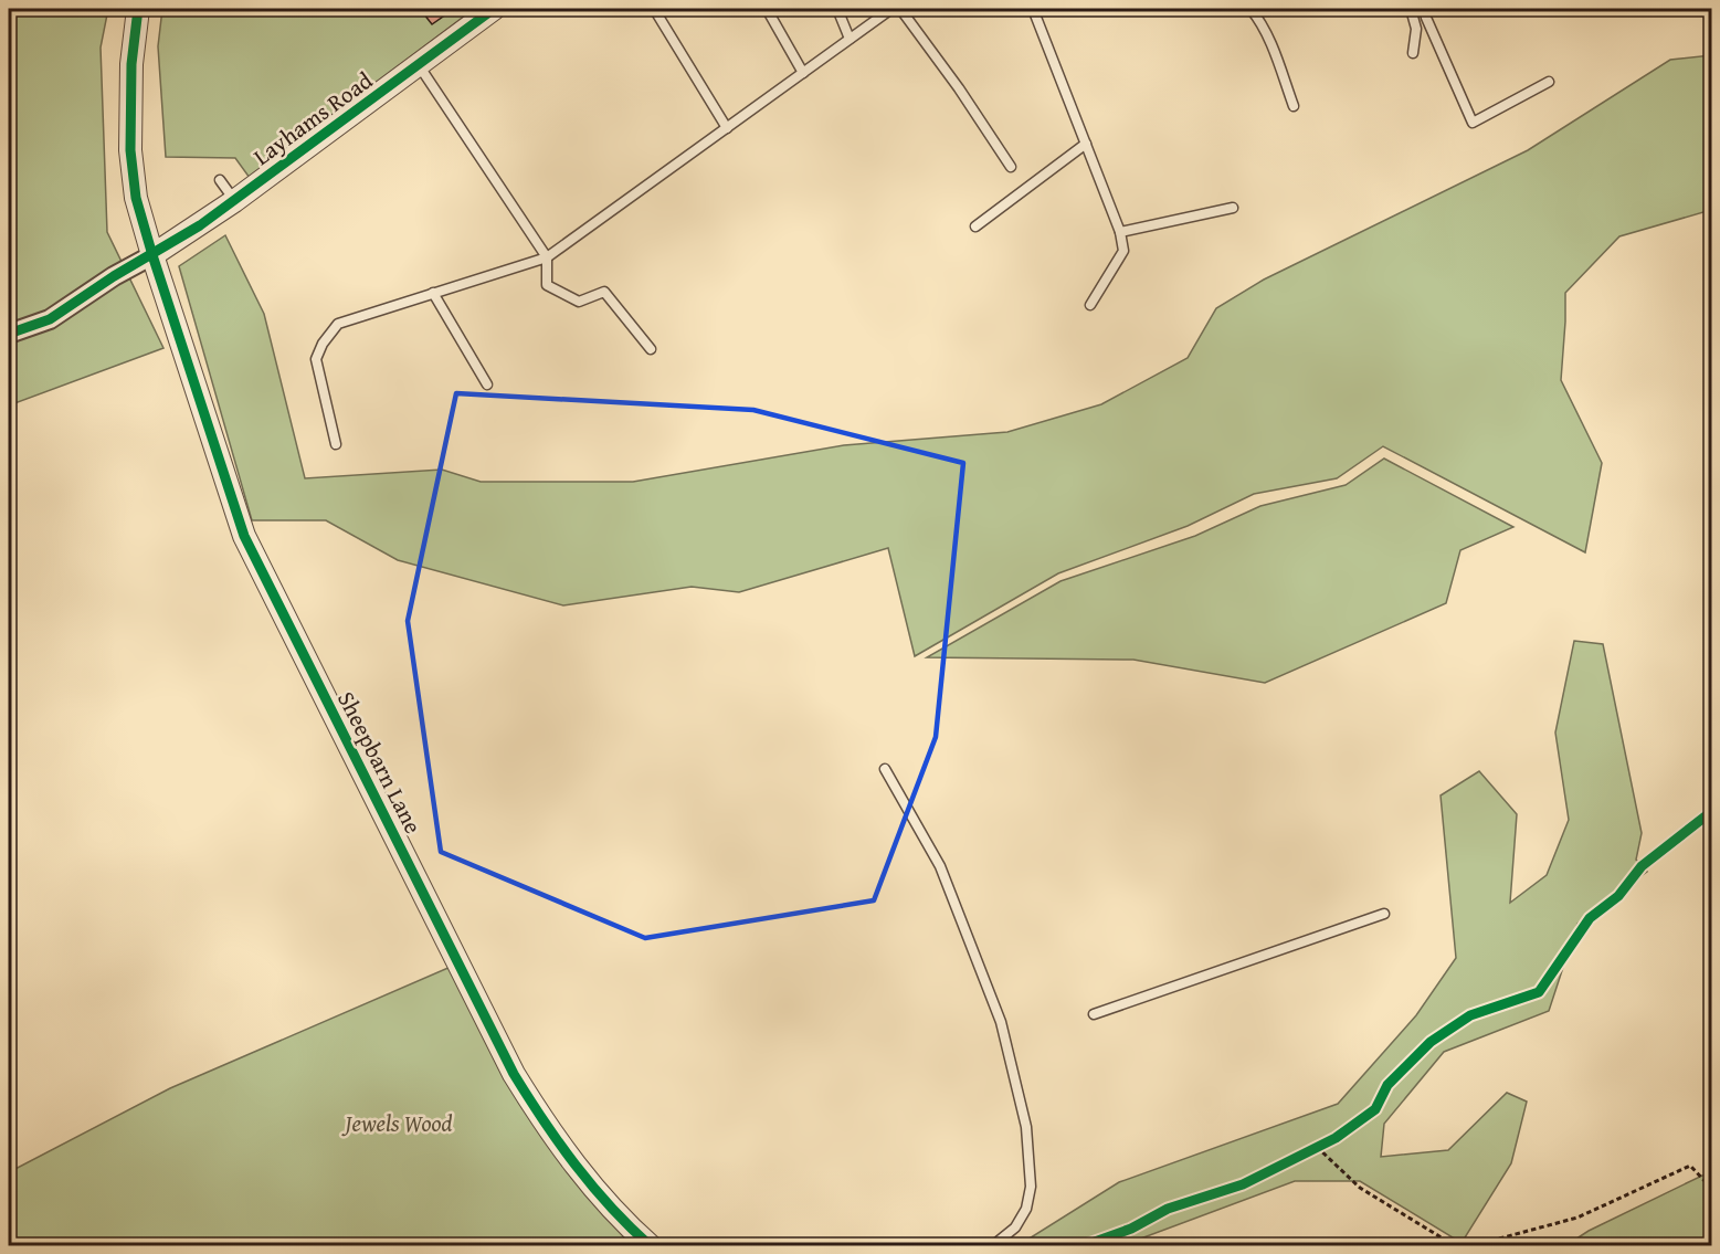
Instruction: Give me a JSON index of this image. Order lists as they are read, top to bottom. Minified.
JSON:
{"streets":{"street":["Layhams Road","Sheepbarn Lane"]},"crossings":[["Layhams Road","Sheepbarn Lane"]],"parks":["Jewels Wood"]}
